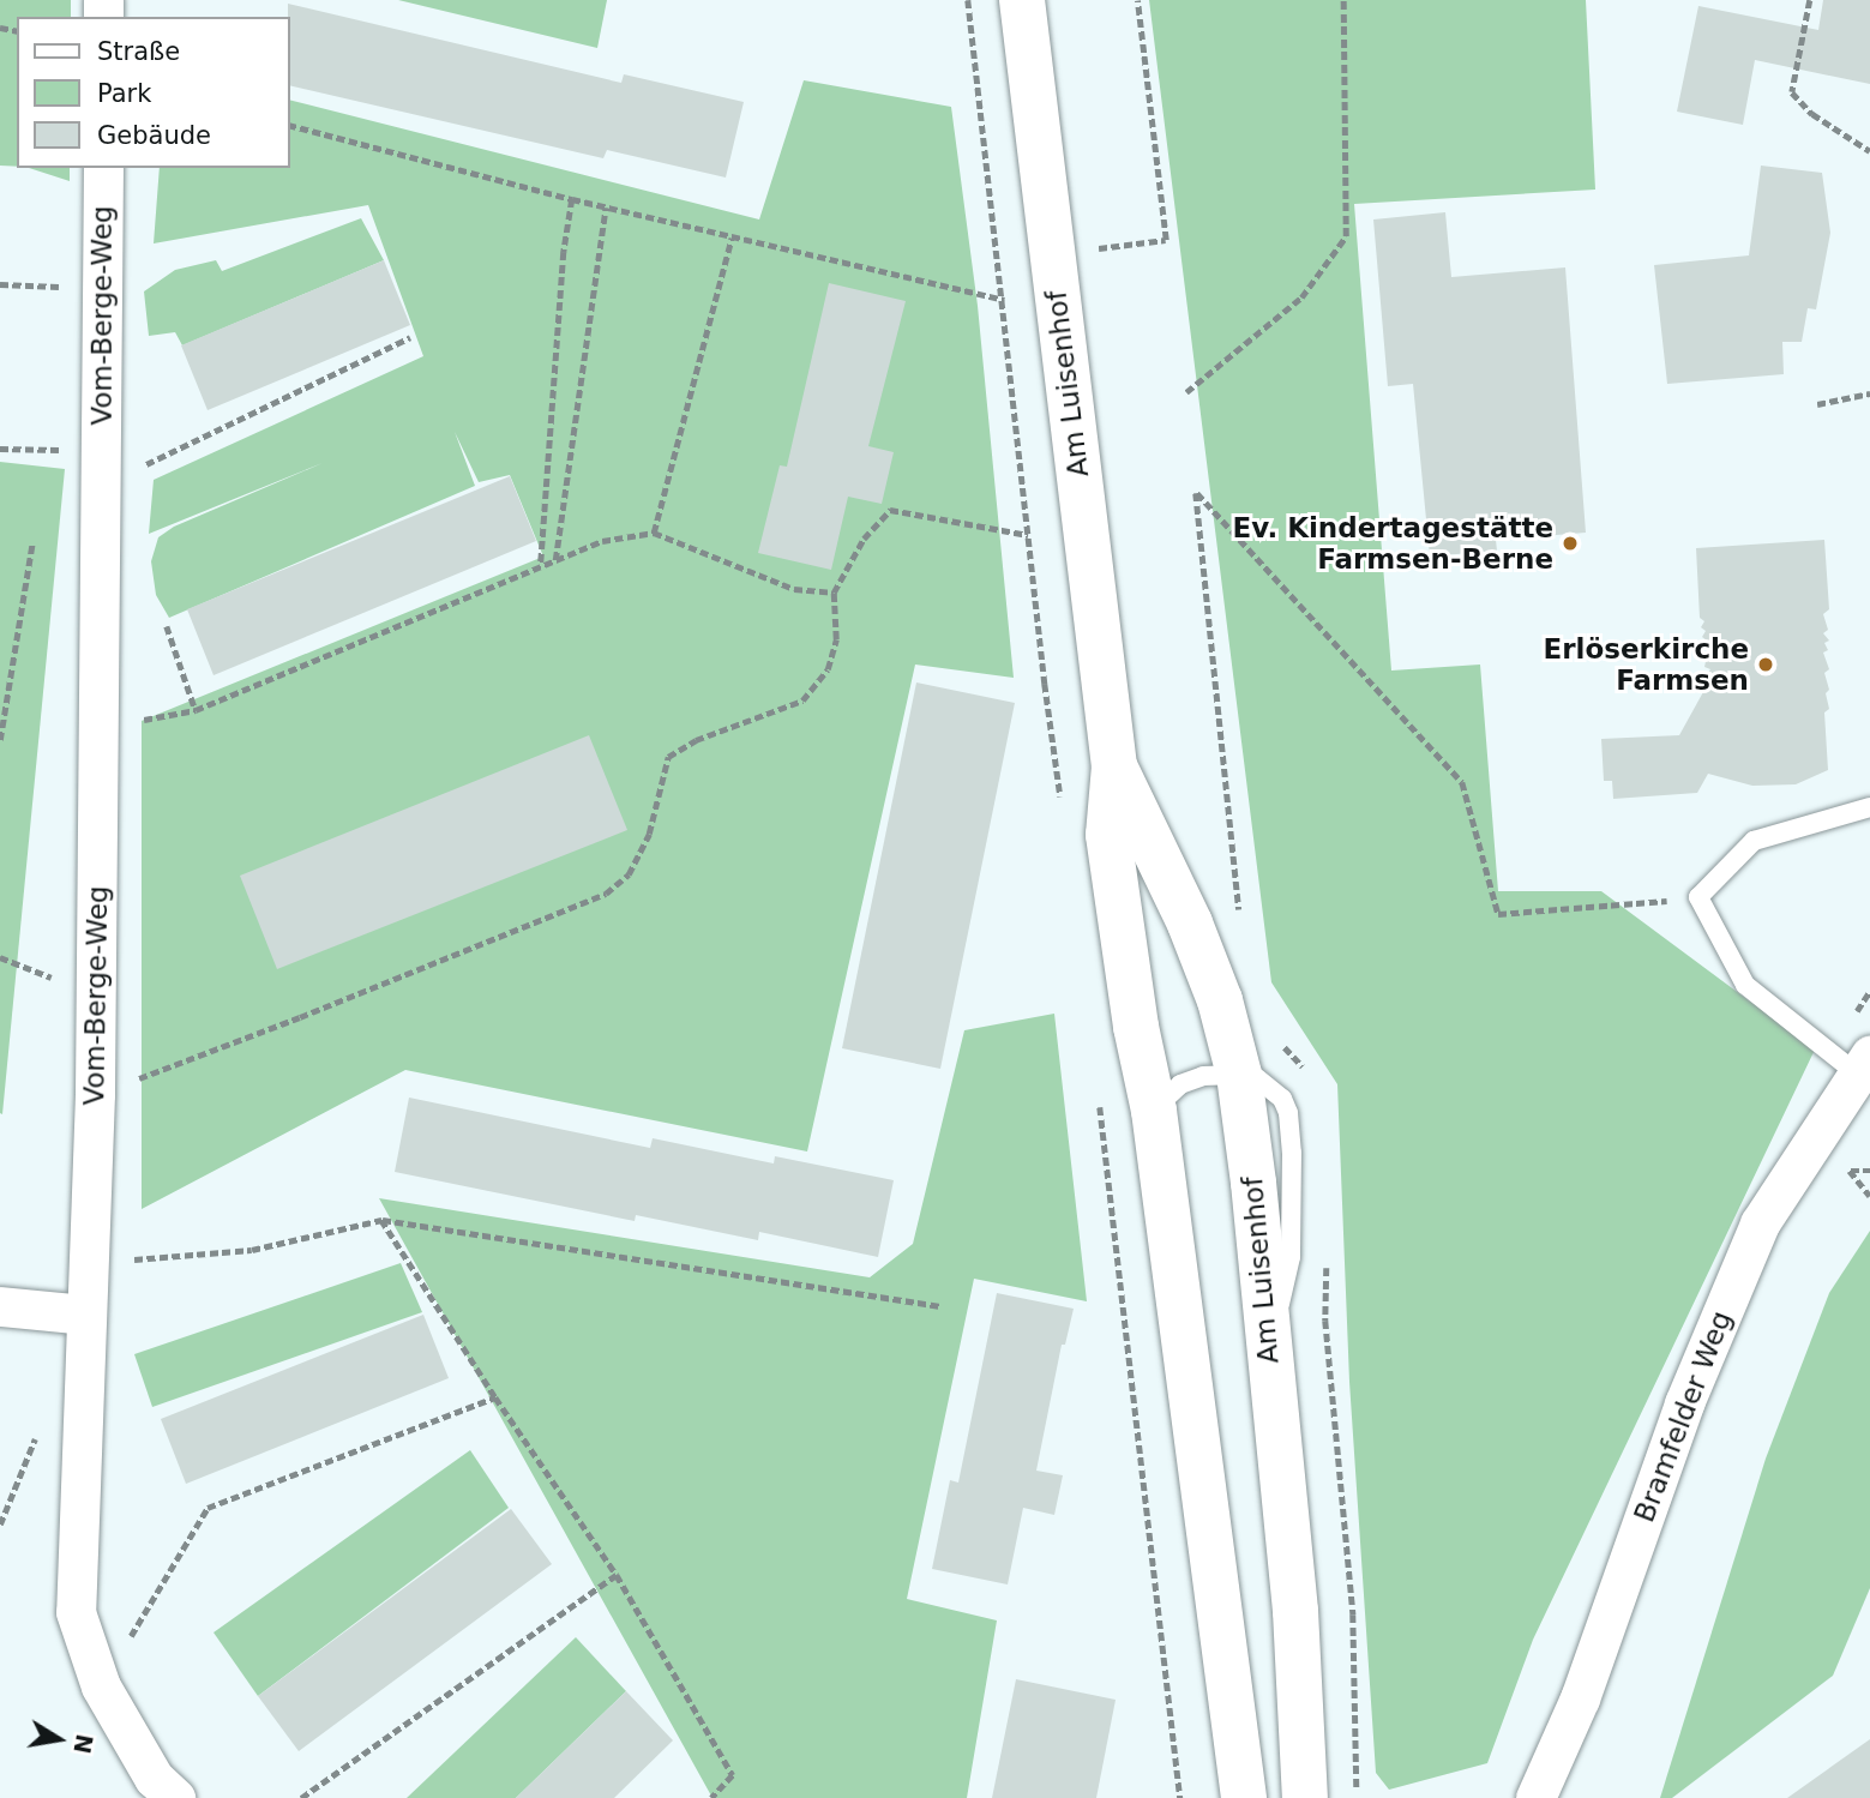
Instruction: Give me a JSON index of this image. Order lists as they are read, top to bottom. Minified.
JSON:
{"streets":{"main road":["Am Luisenhof"],"street":["Vom-Berge-Weg","Bramfelder Weg"]},"places":["Ev. Kindertagestätte Farmsen-Berne","Erlöserkirche Farmsen"],"legend":["Straße","Park","Gebäude"],"north":"right"}
